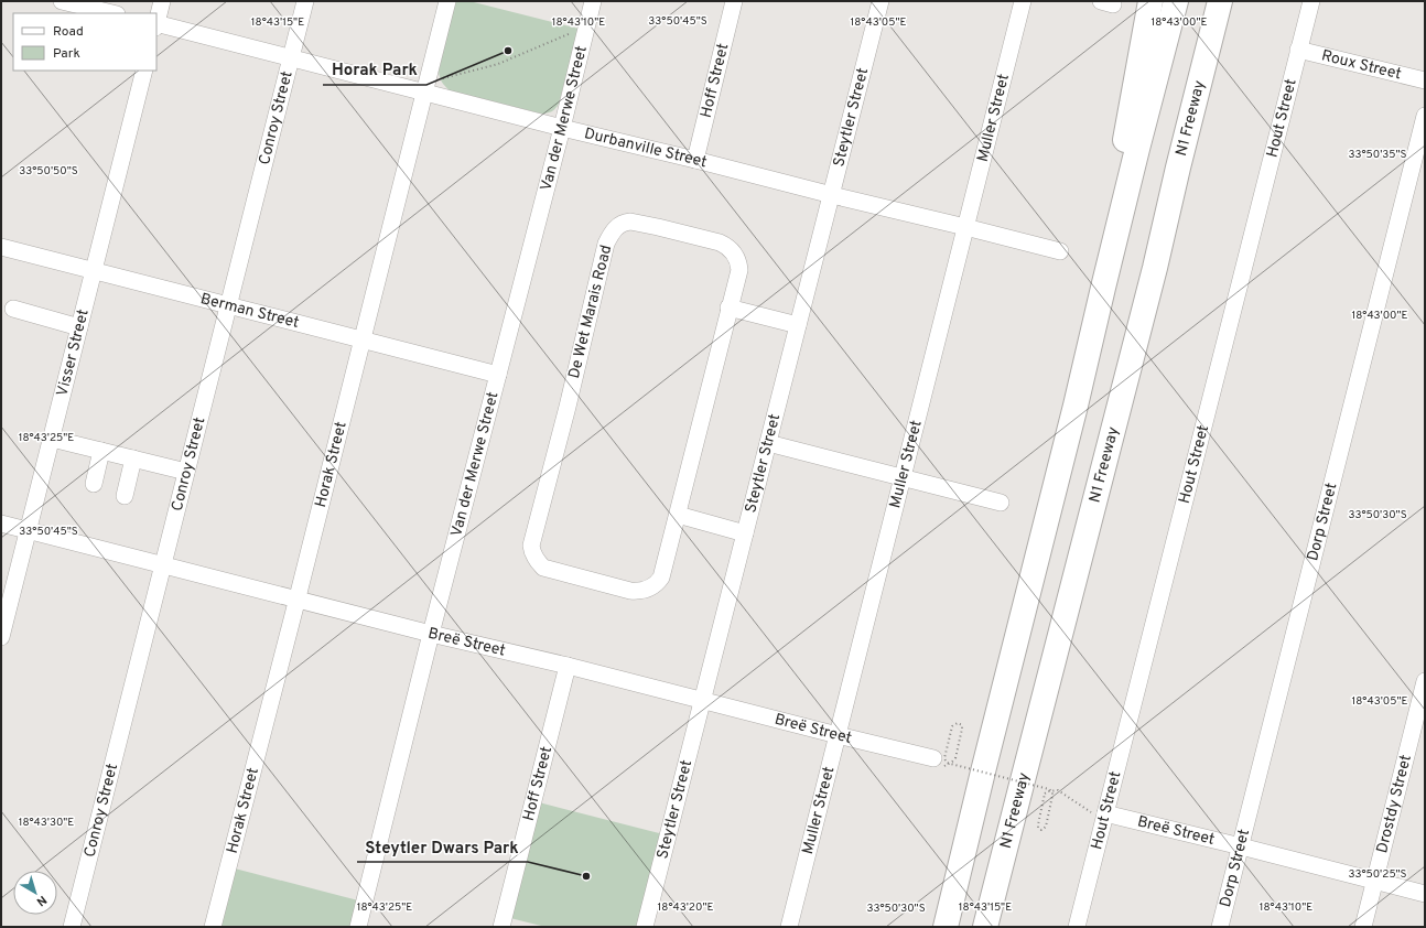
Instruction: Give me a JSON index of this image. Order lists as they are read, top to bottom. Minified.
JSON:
{"streets":{"highway":["N1 Freeway"],"street":["Roux Street","Hoff Street","Conroy Street","Van der Merwe Street","Steytler Street","Muller Street","Hout Street","Durbanville Street","Berman Street","De Wet Marais Road","Visser Street","Horak Street","Dorp Street","Breë Street","Drostdy Street"]},"crossings":[["Roux Street","Hout Street"],["Hoff Street","Durbanville Street"],["Hoff Street","Breë Street"],["Conroy Street","Durbanville Street"],["Conroy Street","Berman Street"],["Conroy Street","Breë Street"],["Van der Merwe Street","Durbanville Street"],["Van der Merwe Street","Berman Street"],["Van der Merwe Street","Breë Street"],["Steytler Street","Durbanville Street"],["Steytler Street","Breë Street"],["Muller Street","Durbanville Street"],["Muller Street","Breë Street"],["Hout Street","Breë Street"],["Durbanville Street","Horak Street"],["Berman Street","Visser Street"],["Berman Street","Horak Street"],["Visser Street","Breë Street"],["Horak Street","Breë Street"],["Dorp Street","Breë Street"],["Breë Street","Drostdy Street"]],"places":["Horak Park","Steytler Dwars Park"],"legend":["Road","Park"],"north":"bottom right","coordinates":["33°50'45\"S","18°43'15\"E","18°43'10\"E","18°43'05\"E","18°43'00\"E","33°50'35\"S","33°50'50\"S","18°43'25\"E","33°50'30\"S","18°43'30\"E","33°50'25\"S","18°43'20\"E"]}
